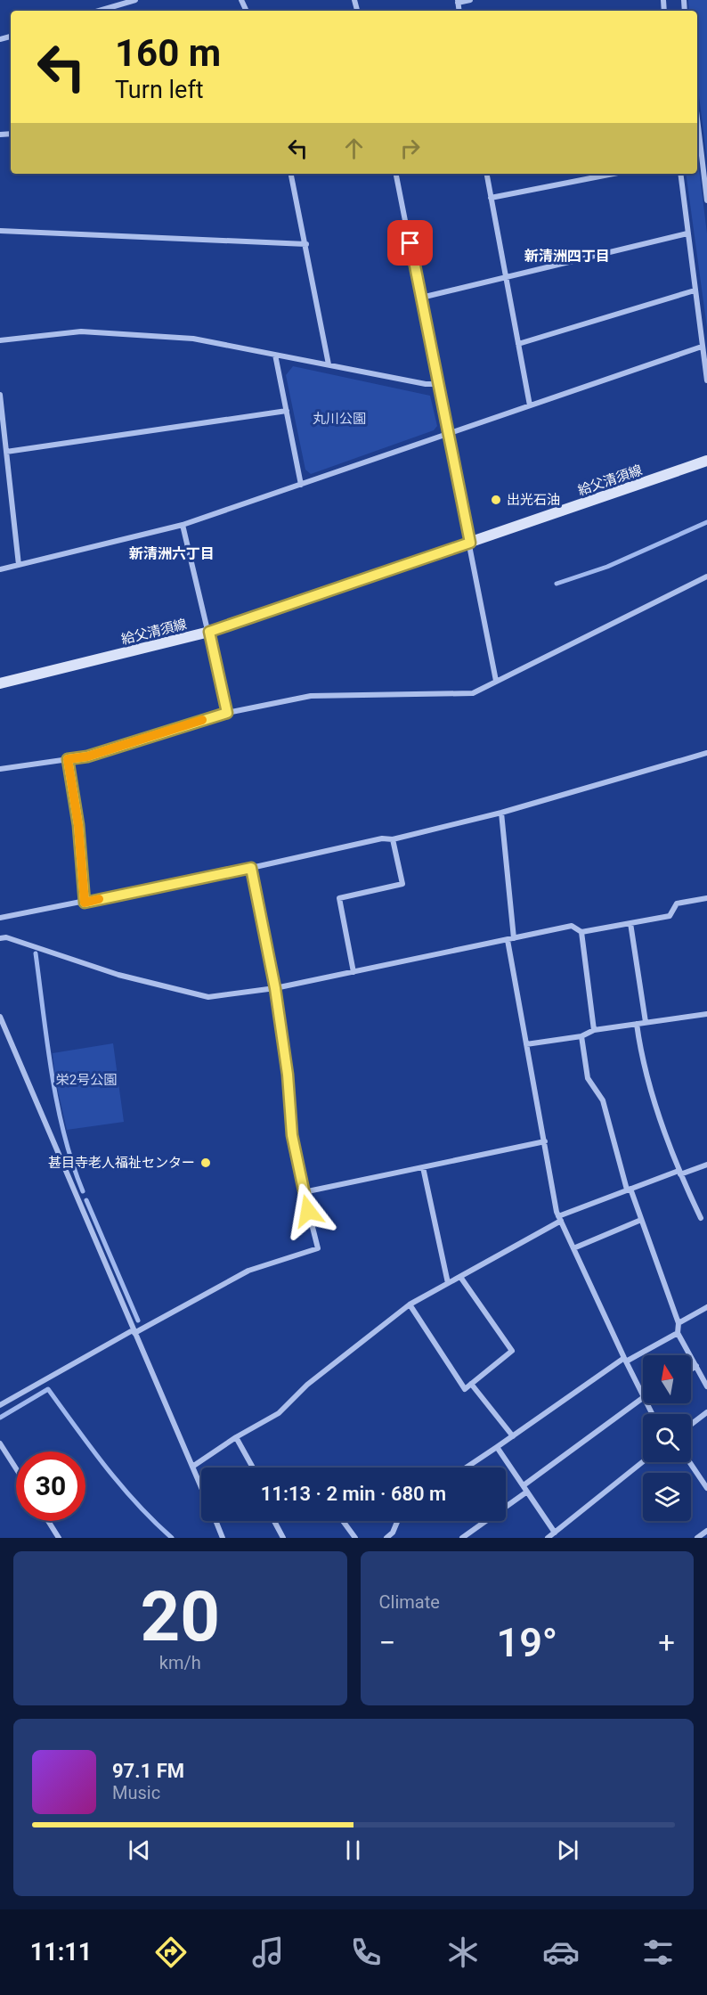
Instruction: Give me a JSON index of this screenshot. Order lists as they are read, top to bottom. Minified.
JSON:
{"streets":{"main road":["給父清須線"]},"districts":["新清洲四丁目","新清洲六丁目"],"parks":["丸川公園","栄2号公園"],"places":["出光石油","甚目寺老人福祉センター"],"north":"top","page":{"turn":["160 m","Turn left"],"limit":"30","trip":"11:13 · 2 min · 680 m","tile":[["20","km/h"],"Climate"],"heat":["−","19°","+"],"song":["97.1 FM","Music"],"tabs":"11:11"}}
